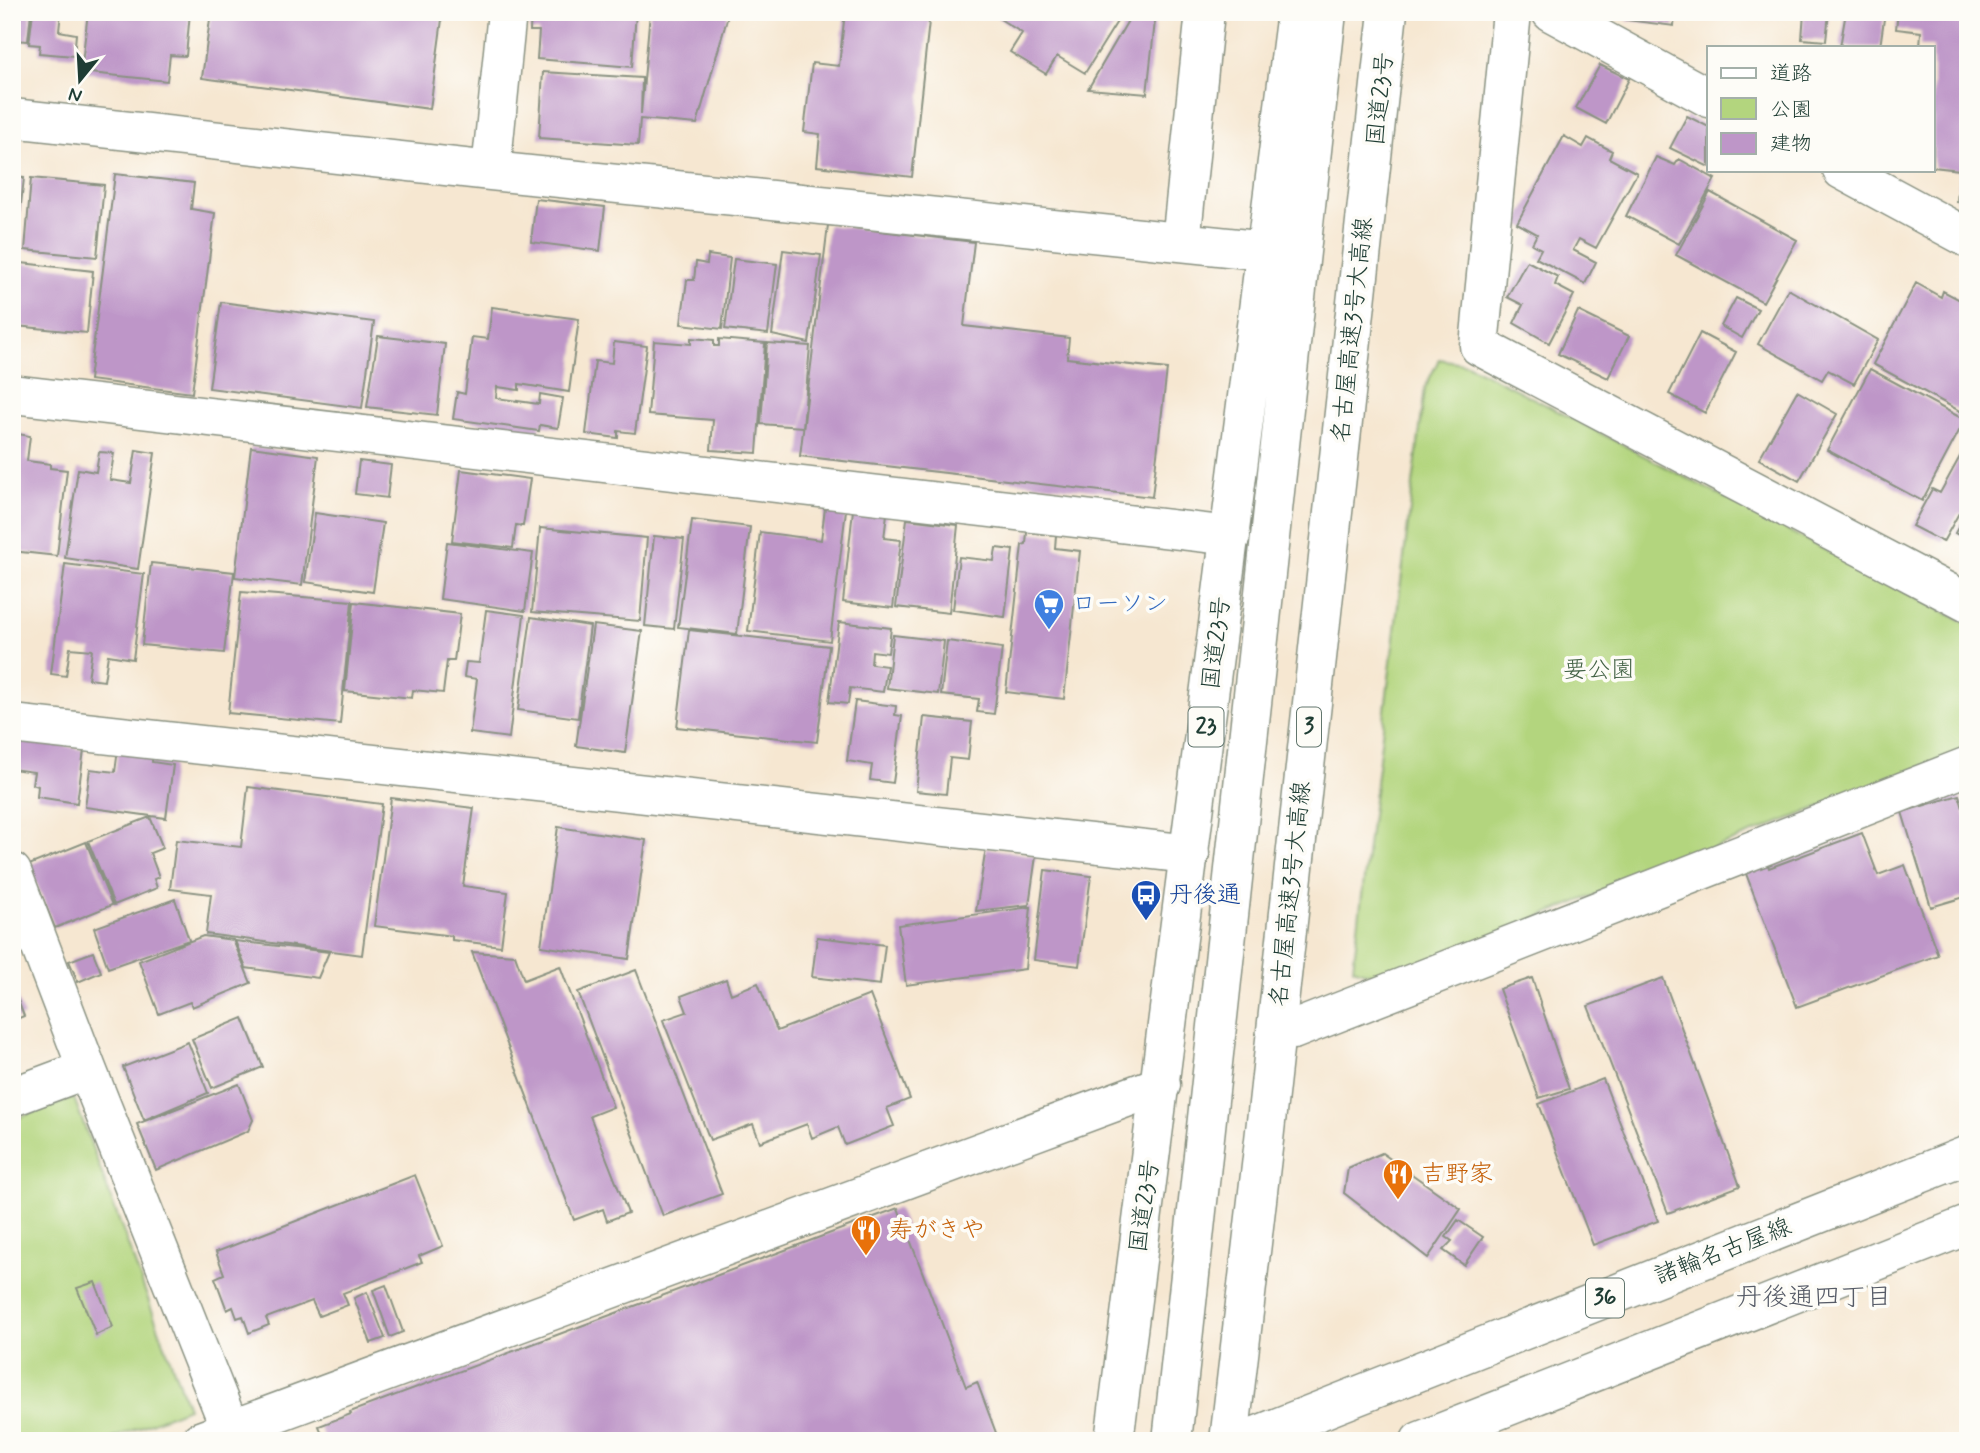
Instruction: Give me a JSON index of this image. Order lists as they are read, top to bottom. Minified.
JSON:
{"streets":{"main road":["国道23号","名古屋高速3号大高線","23","3","諸輪名古屋線","36"]},"crossings":[["国道23号","名古屋高速3号大高線"],["国道23号","諸輪名古屋線"],["名古屋高速3号大高線","諸輪名古屋線"]],"districts":["丹後通四丁目"],"parks":["要公園"],"places":{"supermarket":["ローソン"],"bus stop":["丹後通"],"restaurant":["吉野家","寿がきや"]},"legend":["道路","公園","建物"],"north":"bottom"}
